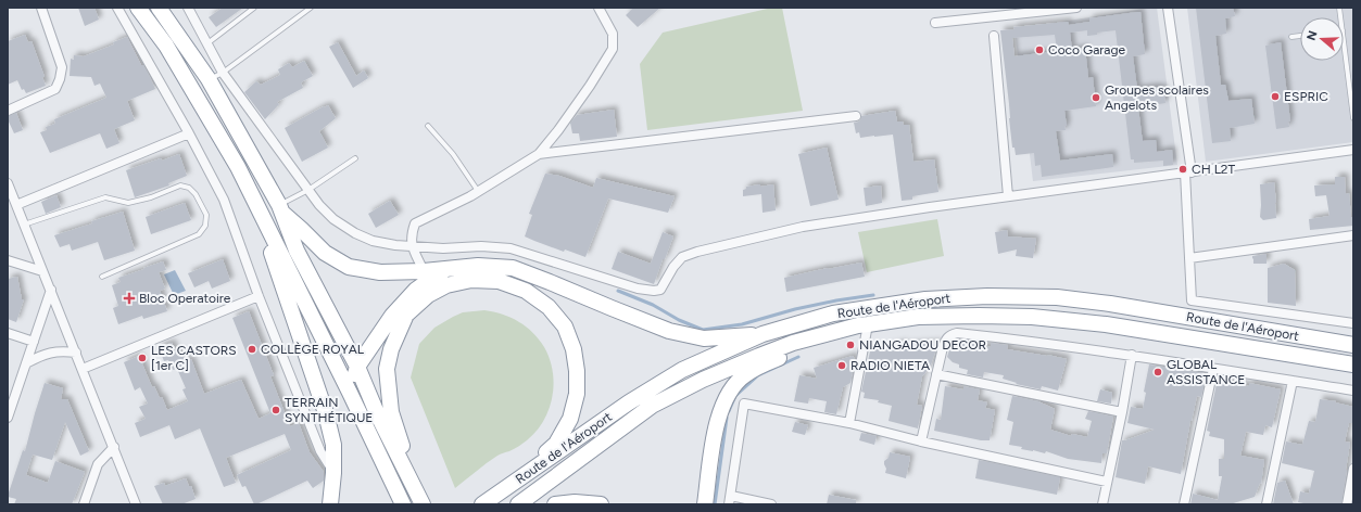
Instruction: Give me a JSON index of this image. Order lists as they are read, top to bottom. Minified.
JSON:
{"streets":{"highway":["Route de l'Aéroport"]},"places":{"other":["Coco Garage","ESPRIC","Groupes scolaires Angelots","CH L2T","NIANGADOU DECOR","COLLÈGE ROYAL","LES CASTORS [1er C]","RADIO NIETA","GLOBAL ASSISTANCE","TERRAIN SYNTHÉTIQUE"],"health":["Bloc Operatoire"]},"north":"left"}
